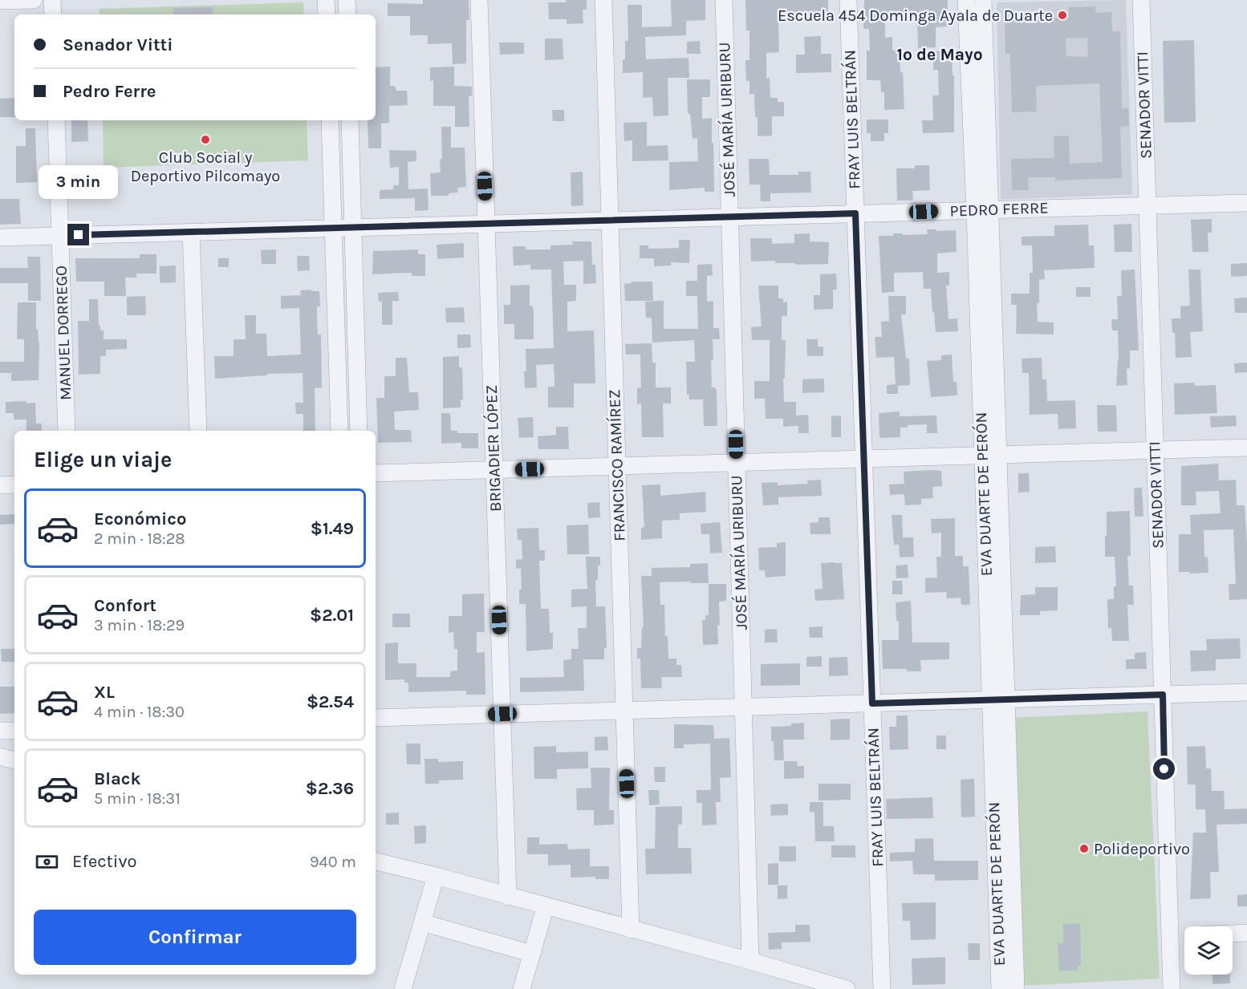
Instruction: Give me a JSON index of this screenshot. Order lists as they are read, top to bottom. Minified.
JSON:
{"streets":{"street":["SENADOR VITTI","JOSÉ MARÍA URIBURU","FRAY LUIS BELTRÁN","PEDRO FERRE","MANUEL DORREGO","BRIGADIER LÓPEZ","FRANCISCO RAMÍREZ","EVA DUARTE DE PERÓN"]},"crossings":[["SENADOR VITTI","PEDRO FERRE"],["JOSÉ MARÍA URIBURU","PEDRO FERRE"],["FRAY LUIS BELTRÁN","PEDRO FERRE"],["PEDRO FERRE","MANUEL DORREGO"],["PEDRO FERRE","BRIGADIER LÓPEZ"],["PEDRO FERRE","FRANCISCO RAMÍREZ"],["PEDRO FERRE","EVA DUARTE DE PERÓN"]],"districts":["1º de Mayo"],"places":["Escuela 454 Dominga Ayala de Duarte","Club Social y Deportivo Pilcomayo","Polideportivo"],"page":{"banner":["Senador Vitti","Pedro Ferre"],"bubble":"3 min","heading":"Elige un viaje","list":[{"name":"Económico","note":"2 min · 18:28","value":"$1.49"},{"name":"Confort","note":"3 min · 18:29","value":"$2.01"},{"name":"XL","note":"4 min · 18:30","value":"$2.54"},{"name":"Black","note":"5 min · 18:31","value":"$2.36"}],"pay":["Efectivo","940 m"],"buttons":"Confirmar"}}
